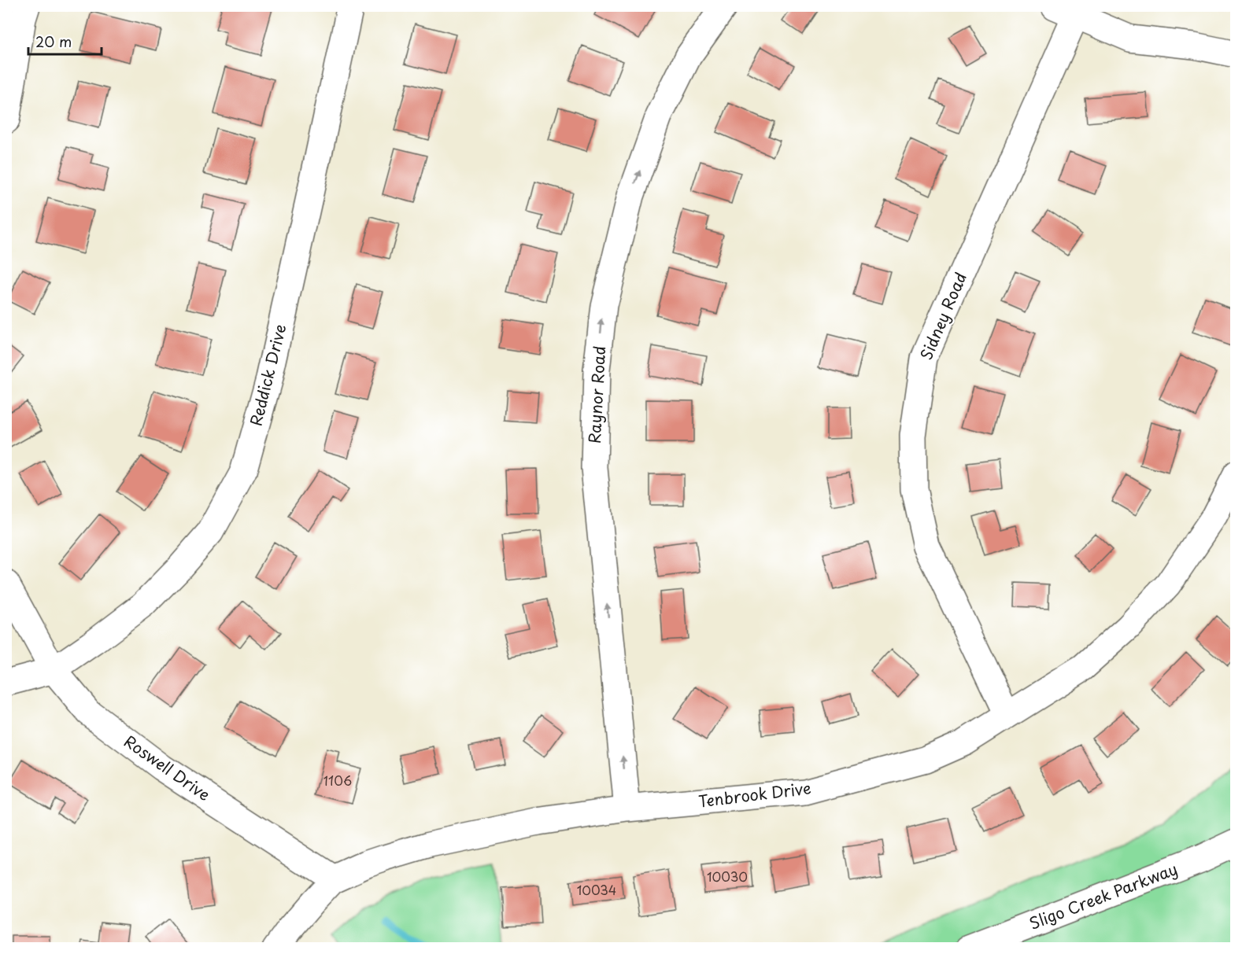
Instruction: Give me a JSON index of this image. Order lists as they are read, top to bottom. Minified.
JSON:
{"streets":{"street":["Sidney Road","Reddick Drive","Raynor Road","Roswell Drive","Tenbrook Drive","Sligo Creek Parkway"]},"crossings":[["Sidney Road","Tenbrook Drive"],["Reddick Drive","Roswell Drive"],["Raynor Road","Tenbrook Drive"],["Roswell Drive","Tenbrook Drive"]],"one_way":["Raynor Road"],"house_numbers":["1106","10030","10034"],"scale_bar":"20 m"}
